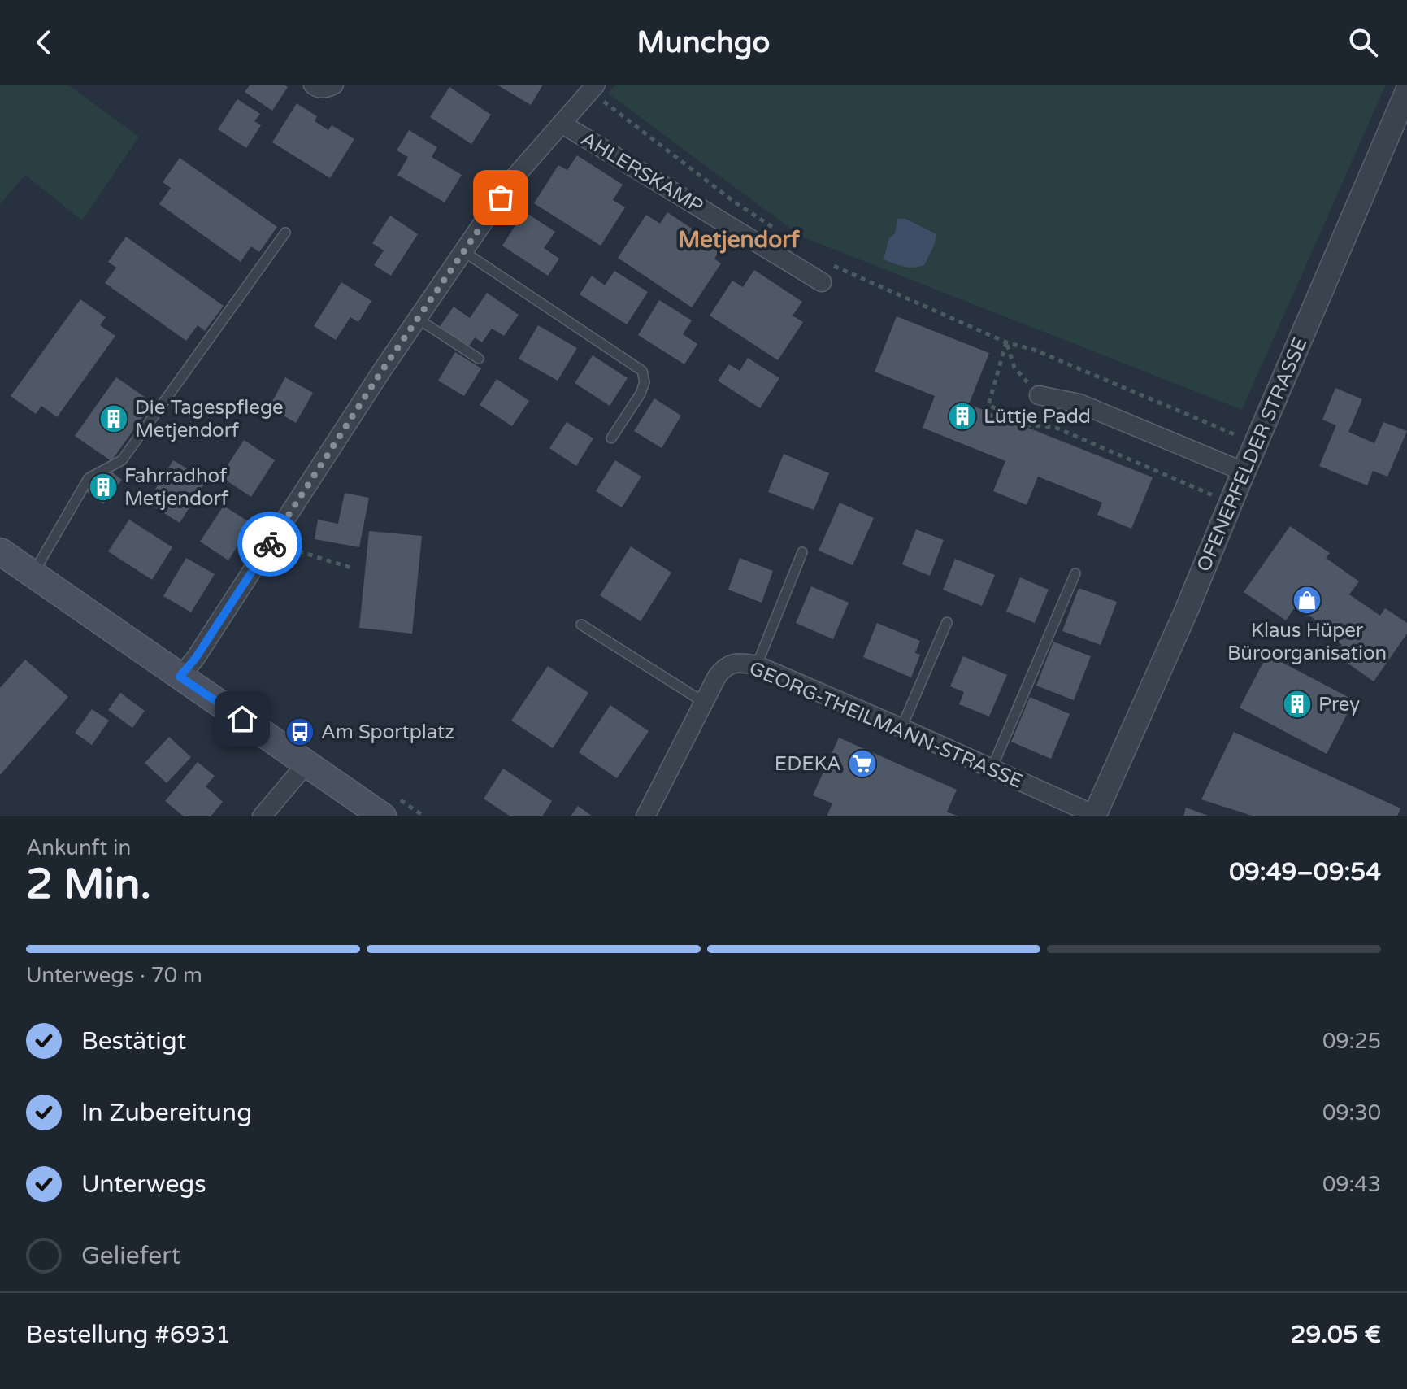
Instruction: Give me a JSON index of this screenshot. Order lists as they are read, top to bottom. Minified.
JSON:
{"streets":{"street":["AHLERSKAMP","OFENERFELDER STRASSE","GEORG-THEILMANN-STRASSE"]},"crossings":[["OFENERFELDER STRASSE","GEORG-THEILMANN-STRASSE"]],"districts":["Metjendorf"],"places":{"building":["Lüttje Padd","Die Tagespflege Metjendorf","Fahrradhof Metjendorf","Prey"],"shop":["Klaus Hüper Büroorganisation"],"bus stop":["Am Sportplatz"],"supermarket":["EDEKA"]},"page":{"header":"Munchgo","heading":["2 Min.","Ankunft in","09:49–09:54"],"panel":["Bestellung #6931","29.05 €"],"bar":"Unterwegs · 70 m","list":[["Bestätigt","09:25"],["In Zubereitung","09:30"],["Unterwegs","09:43"],"Geliefert"]}}
